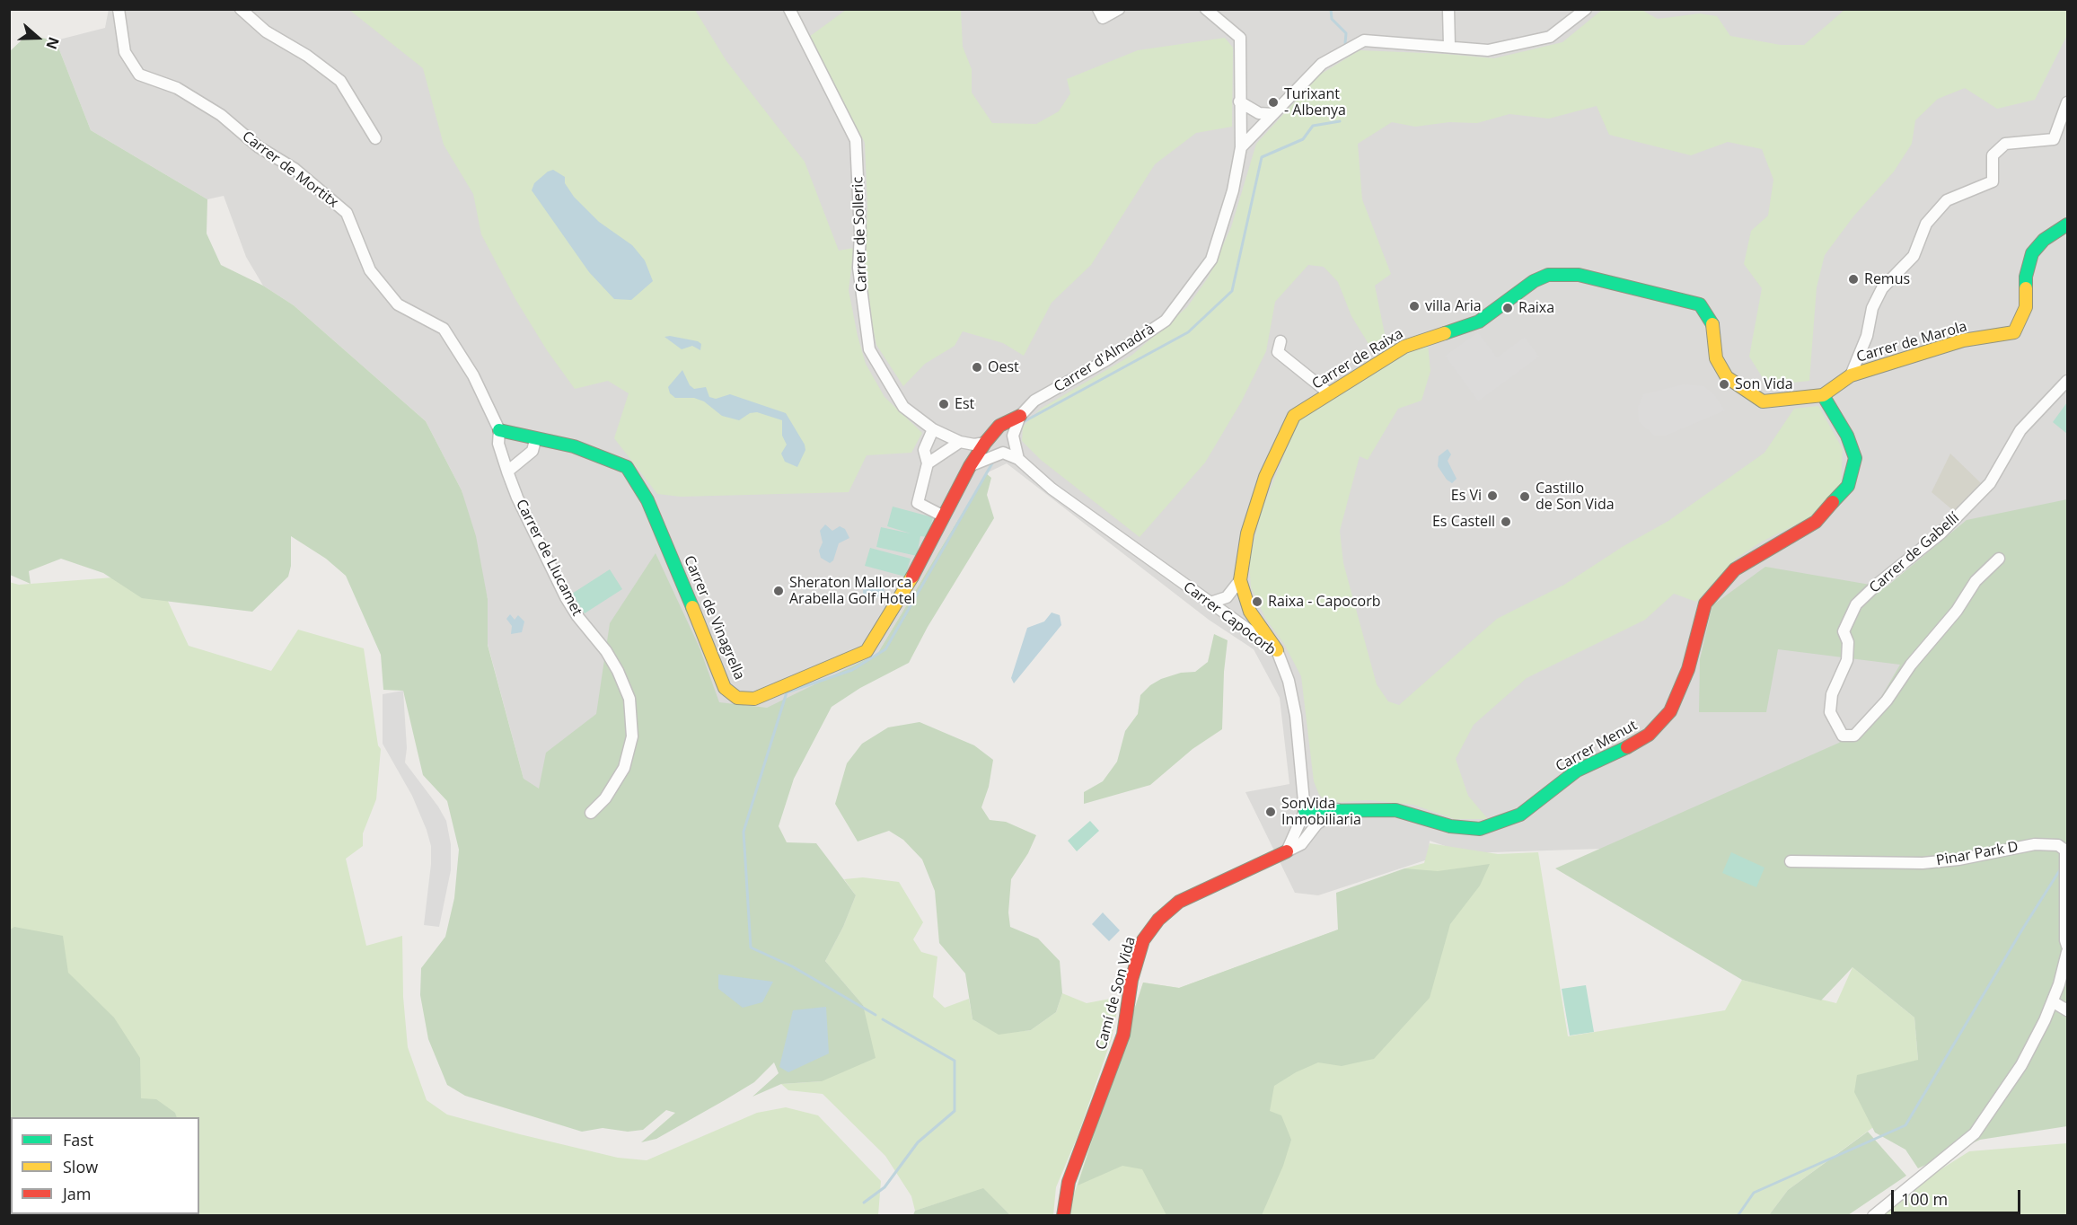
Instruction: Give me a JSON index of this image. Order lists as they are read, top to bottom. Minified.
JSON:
{"streets":{"street":["Carrer de Mortitx","Carrer de Solleric","Carrer de Marola","Carrer d'Almadrà","Carrer de Raixa","Carrer de Gabellí","Carrer de Llucamet","Carrer de Vinagrella","Carrer Capocorb","Carrer Menut","Pinar Park D","Camí de Son Vida"]},"crossings":[["Carrer de Mortitx","Carrer de Llucamet"],["Carrer de Mortitx","Carrer de Vinagrella"],["Carrer de Solleric","Carrer de Vinagrella"],["Carrer de Marola","Carrer de Raixa"],["Carrer de Marola","Carrer Menut"],["Carrer d'Almadrà","Carrer de Vinagrella"],["Carrer de Raixa","Carrer Capocorb"],["Carrer de Raixa","Carrer Menut"],["Carrer de Llucamet","Carrer de Vinagrella"],["Carrer Capocorb","Carrer Menut"],["Carrer Capocorb","Camí de Son Vida"]],"places":["Turixant - Albenya","Remus","villa Aria","Raixa","Oest","Son Vida","Est","Es Vi","Castillo de Son Vida","Es Castell","Sheraton Mallorca Arabella Golf Hotel","Raixa - Capocorb","SonVida Inmobiliaria"],"legend":["Fast","Slow","Jam"],"scale_bar":"100 m","north":"right"}
